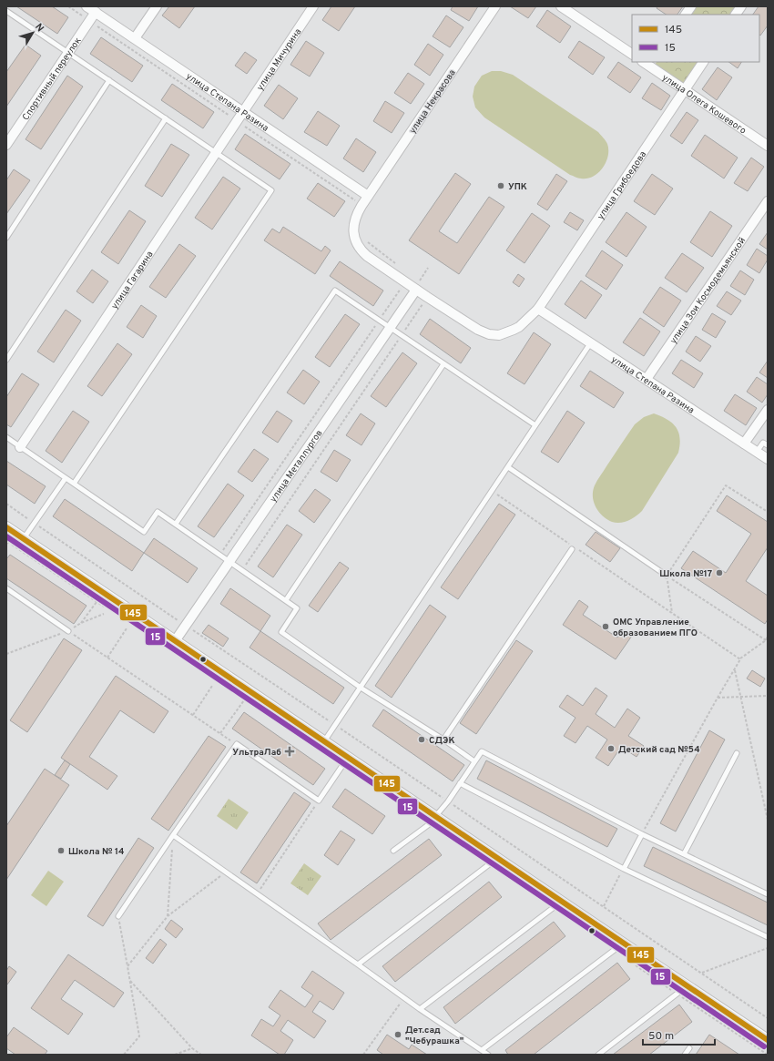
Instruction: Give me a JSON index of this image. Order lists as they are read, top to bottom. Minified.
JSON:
{"streets":{"street":["улица Мичурина","Спортивный переулок","улица Степана Разина","улица Некрасова","улица Олега Кошевого","улица Грибоедова","улица Гагарина","улица Зои Космодемьянской","улица Металлургов"]},"crossings":[["улица Мичурина","улица Степана Разина"],["улица Мичурина","улица Гагарина"],["Спортивный переулок","улица Степана Разина"],["улица Степана Разина","улица Некрасова"],["улица Степана Разина","улица Грибоедова"],["улица Степана Разина","улица Гагарина"],["улица Степана Разина","улица Зои Космодемьянской"],["улица Некрасова","улица Грибоедова"],["улица Некрасова","улица Металлургов"],["улица Олега Кошевого","улица Грибоедова"]],"places":{"other":["УПК","Школа №17","ОМС Управление образованием ПГО","СДЭК","Детский сад №54","Школа № 14","Дет.сад \"Чебурашка\""],"health":["УльтраЛаб"]},"lines":["transit line 145","transit line 15"],"legend":["145","15"],"scale_bar":"50 m","north":"top right"}
